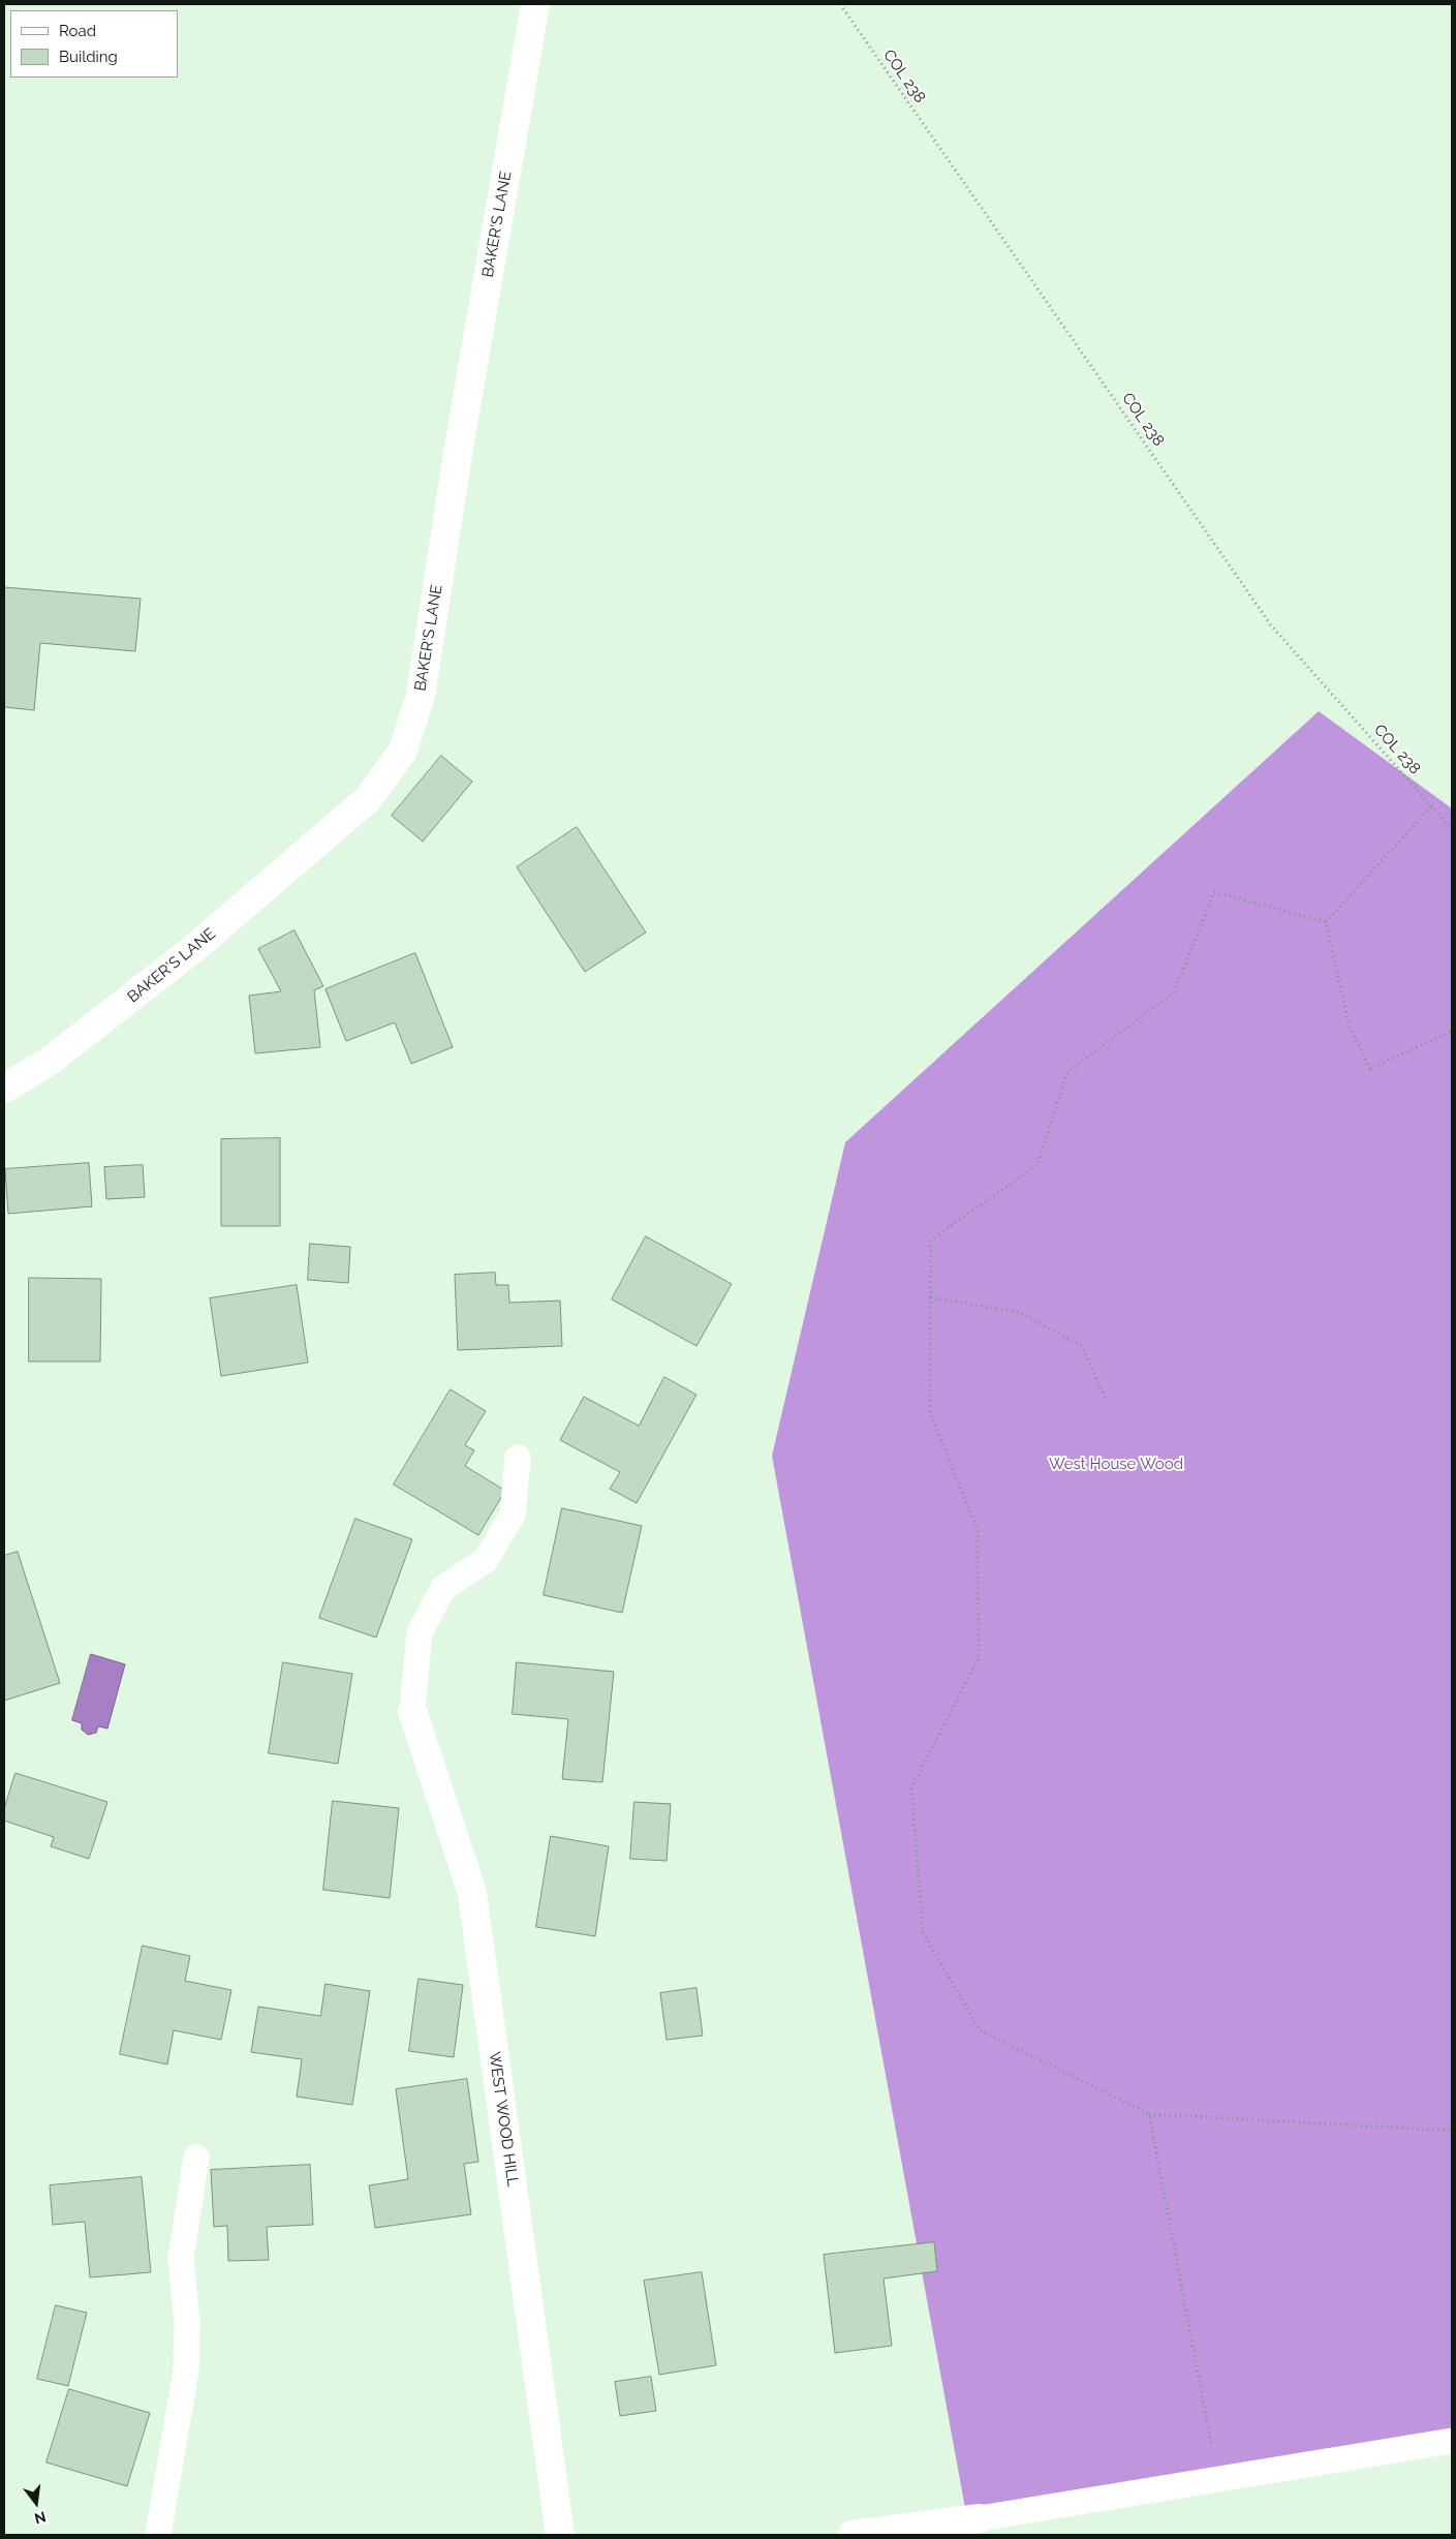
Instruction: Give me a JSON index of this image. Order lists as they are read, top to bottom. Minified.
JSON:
{"streets":{"street":["BAKER'S LANE","WEST WOOD HILL"],"path":["COL 238"]},"parks":["West House Wood"],"legend":["Road","Building"],"north":"bottom"}
